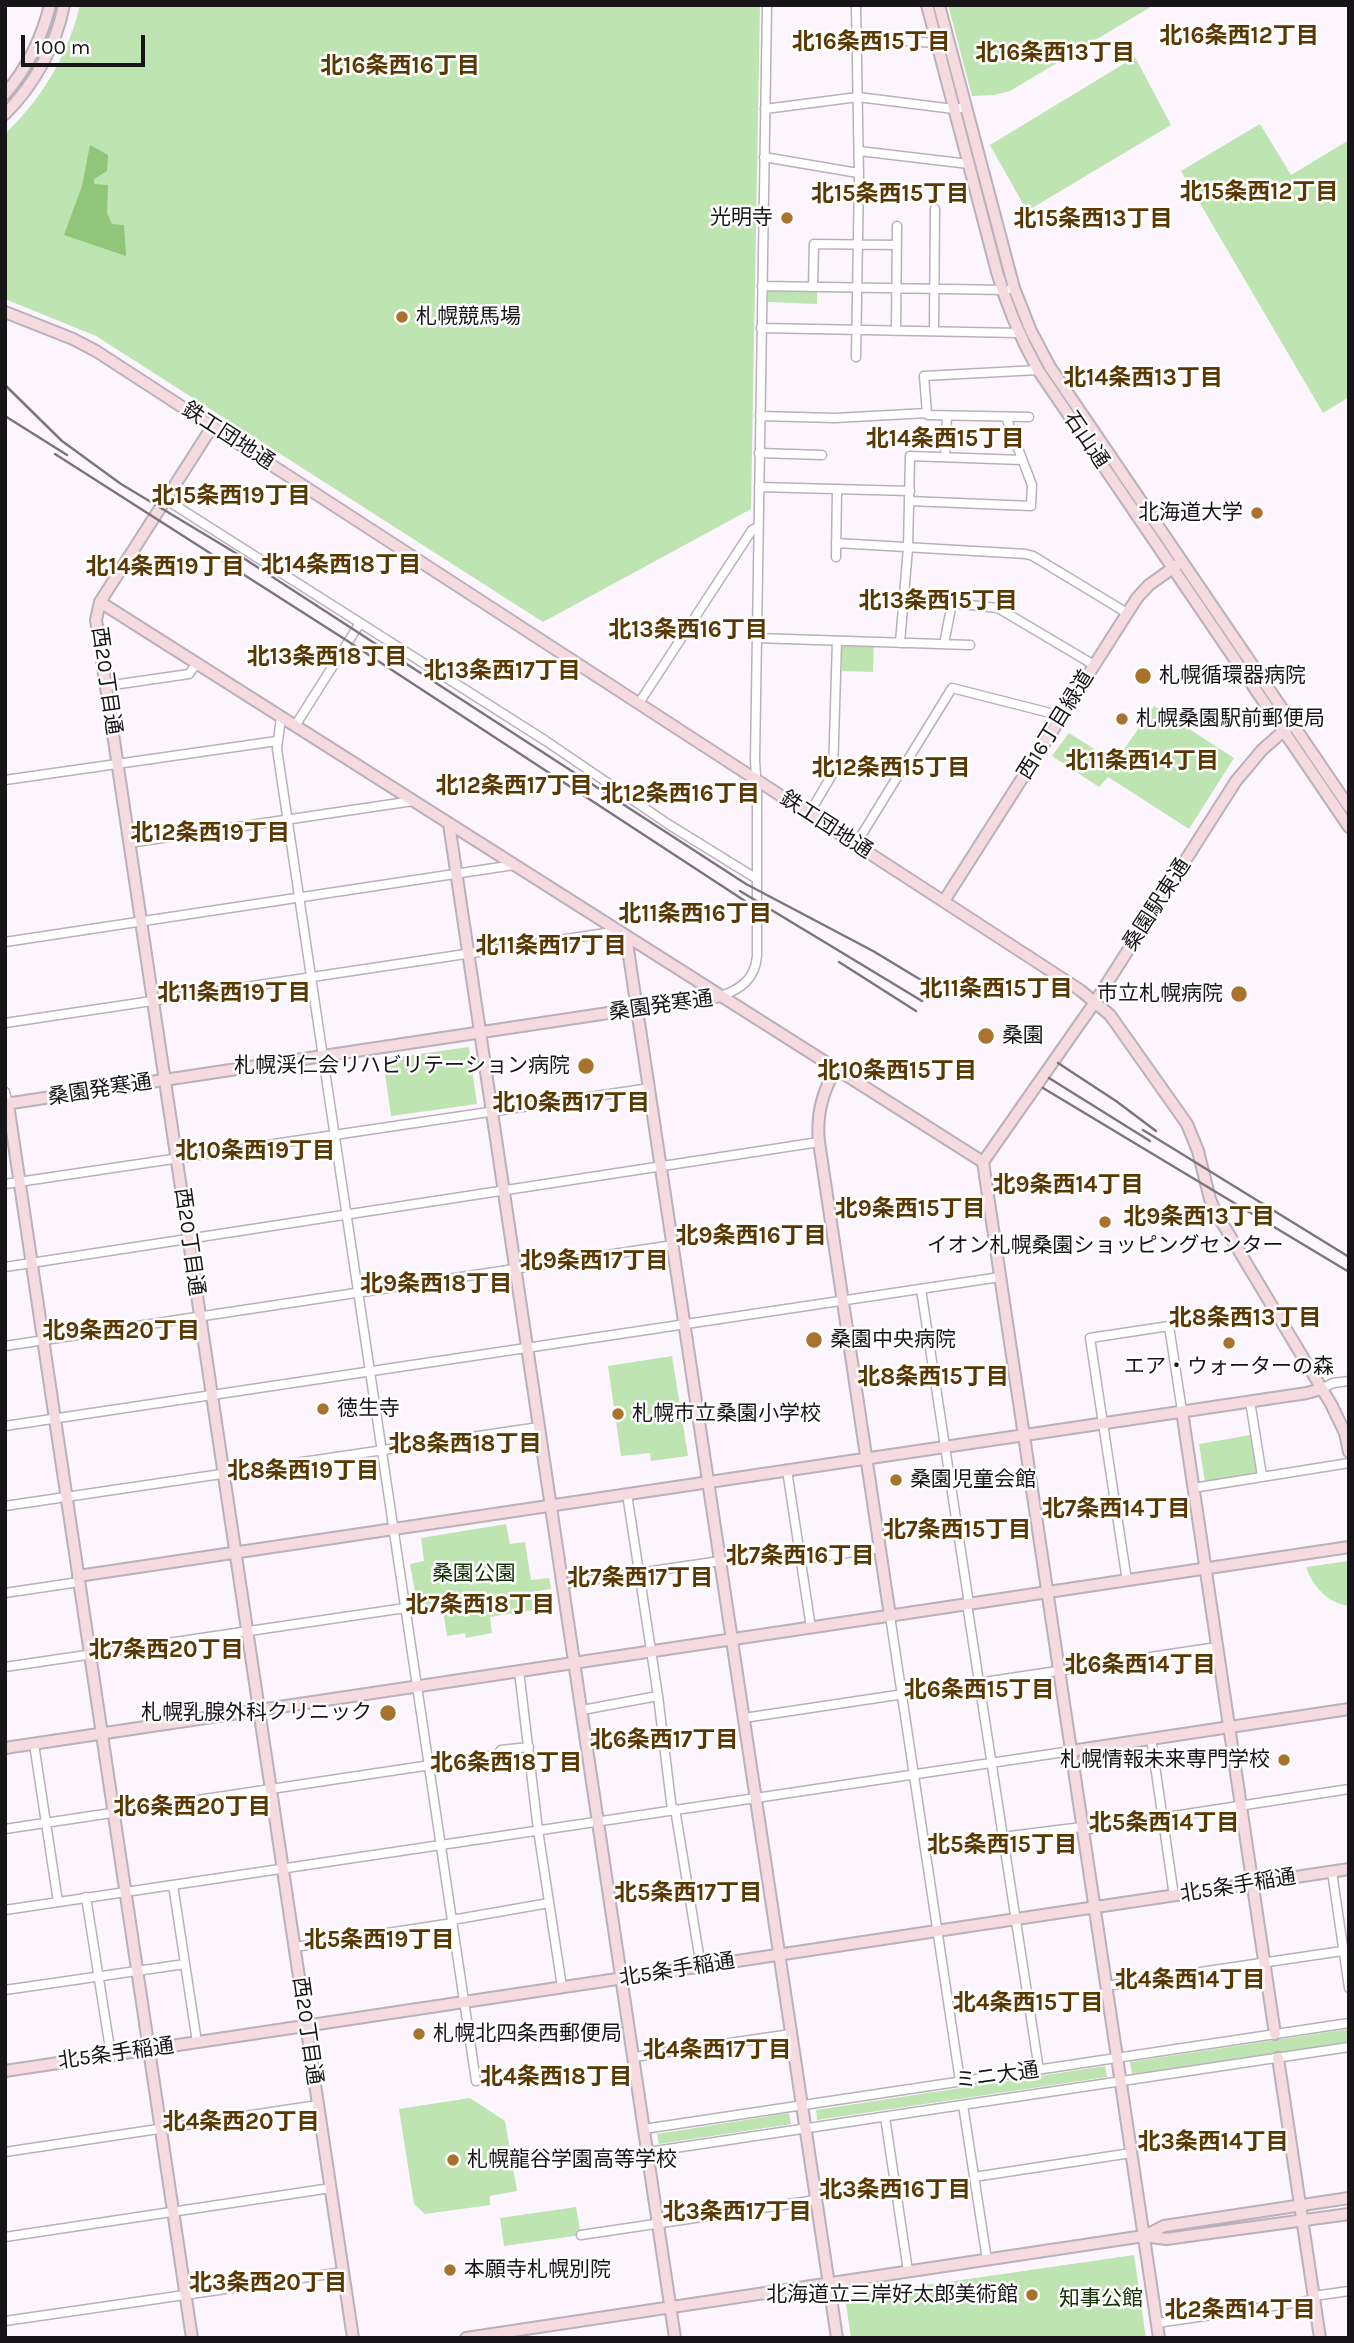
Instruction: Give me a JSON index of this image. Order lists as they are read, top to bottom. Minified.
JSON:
{"streets":{"street":["鉄工団地通","石山通","西20丁目通","西16丁目緑道","桑園駅東通","桑園発寒通","北5条手稲通","ミニ大通"]},"crossings":[["鉄工団地通","西20丁目通"],["鉄工団地通","西16丁目緑道"],["鉄工団地通","桑園駅東通"],["石山通","西16丁目緑道"],["石山通","桑園駅東通"],["西20丁目通","桑園発寒通"],["西20丁目通","北5条手稲通"],["桑園駅東通","桑園発寒通"]],"districts":["北16条西12丁目","北16条西15丁目","北16条西13丁目","北16条西16丁目","北15条西12丁目","北15条西15丁目","北15条西13丁目","北14条西13丁目","北14条西15丁目","北15条西19丁目","北14条西18丁目","北14条西19丁目","北13条西15丁目","北13条西16丁目","北13条西18丁目","北13条西17丁目","北11条西14丁目","北12条西15丁目","北12条西17丁目","北12条西16丁目","北12条西19丁目","北11条西16丁目","北11条西17丁目","北11条西15丁目","北11条西19丁目","北10条西15丁目","北10条西17丁目","北10条西19丁目","北9条西14丁目","北9条西15丁目","北9条西13丁目","北9条西16丁目","北9条西17丁目","北9条西18丁目","北8条西13丁目","北9条西20丁目","北8条西15丁目","北8条西18丁目","北8条西19丁目","北7条西14丁目","北7条西15丁目","北7条西16丁目","北7条西17丁目","北7条西18丁目","北7条西20丁目","北6条西14丁目","北6条西15丁目","北6条西17丁目","北6条西18丁目","北6条西20丁目","北5条西14丁目","北5条西15丁目","北5条西17丁目","北5条西19丁目","北4条西14丁目","北4条西15丁目","北4条西17丁目","北4条西18丁目","北4条西20丁目","北3条西14丁目","北3条西16丁目","北3条西17丁目","北3条西20丁目","北2条西14丁目"],"parks":["桑園公園","知事公館"],"places":["光明寺","札幌競馬場","北海道大学","札幌循環器病院","札幌桑園駅前郵便局","市立札幌病院","桑園","札幌渓仁会リハビリテーション病院","イオン札幌桑園ショッピングセンター","桑園中央病院","エア・ウォーターの森","徳生寺","札幌市立桑園小学校","桑園児童会館","札幌乳腺外科クリニック","札幌情報未来専門学校","札幌北四条西郵便局","札幌龍谷学園高等学校","本願寺札幌別院","北海道立三岸好太郎美術館"],"scale_bar":"100 m"}
